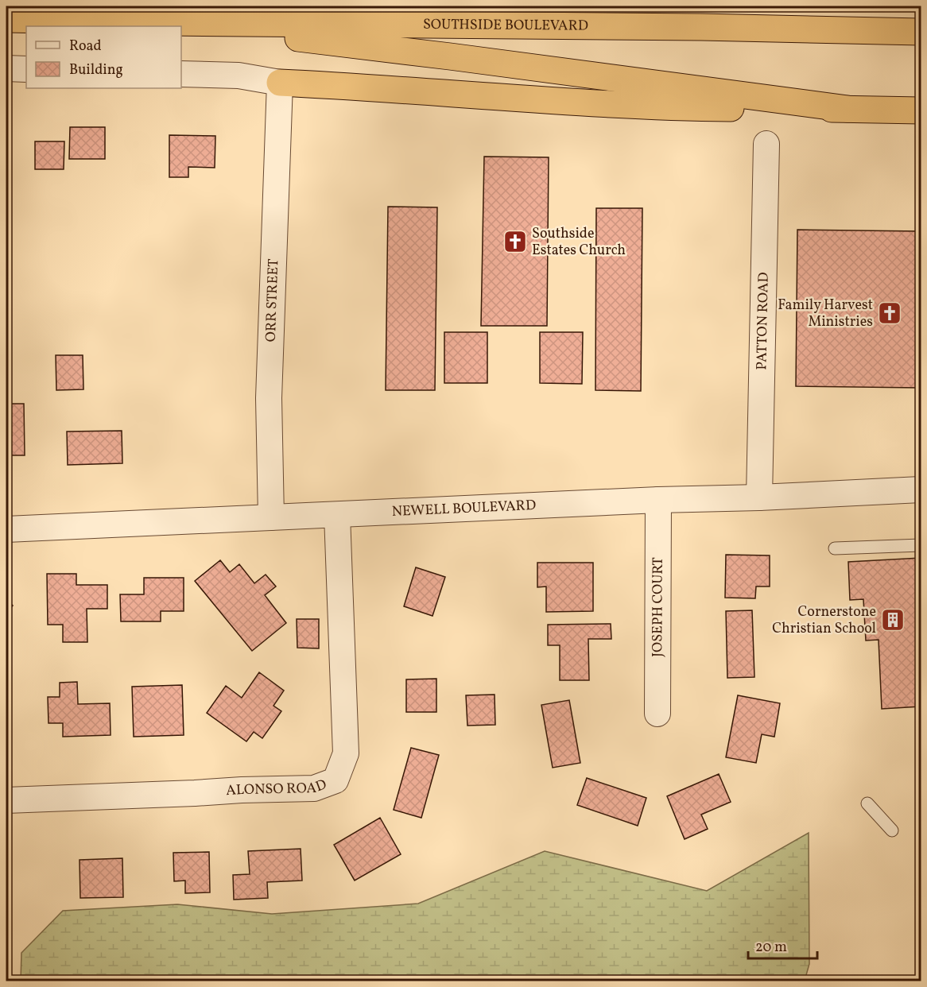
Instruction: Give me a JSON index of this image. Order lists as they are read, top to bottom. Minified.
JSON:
{"streets":{"highway":["SOUTHSIDE BOULEVARD"],"street":["ORR STREET","PATTON ROAD","NEWELL BOULEVARD","JOSEPH COURT","ALONSO ROAD"]},"crossings":[["ORR STREET","NEWELL BOULEVARD"],["PATTON ROAD","NEWELL BOULEVARD"],["NEWELL BOULEVARD","JOSEPH COURT"],["NEWELL BOULEVARD","ALONSO ROAD"]],"places":{"church":["Southside Estates Church","Family Harvest Ministries"],"building":["Cornerstone Christian School"]},"legend":["Road","Building"],"scale_bar":"20 m"}
